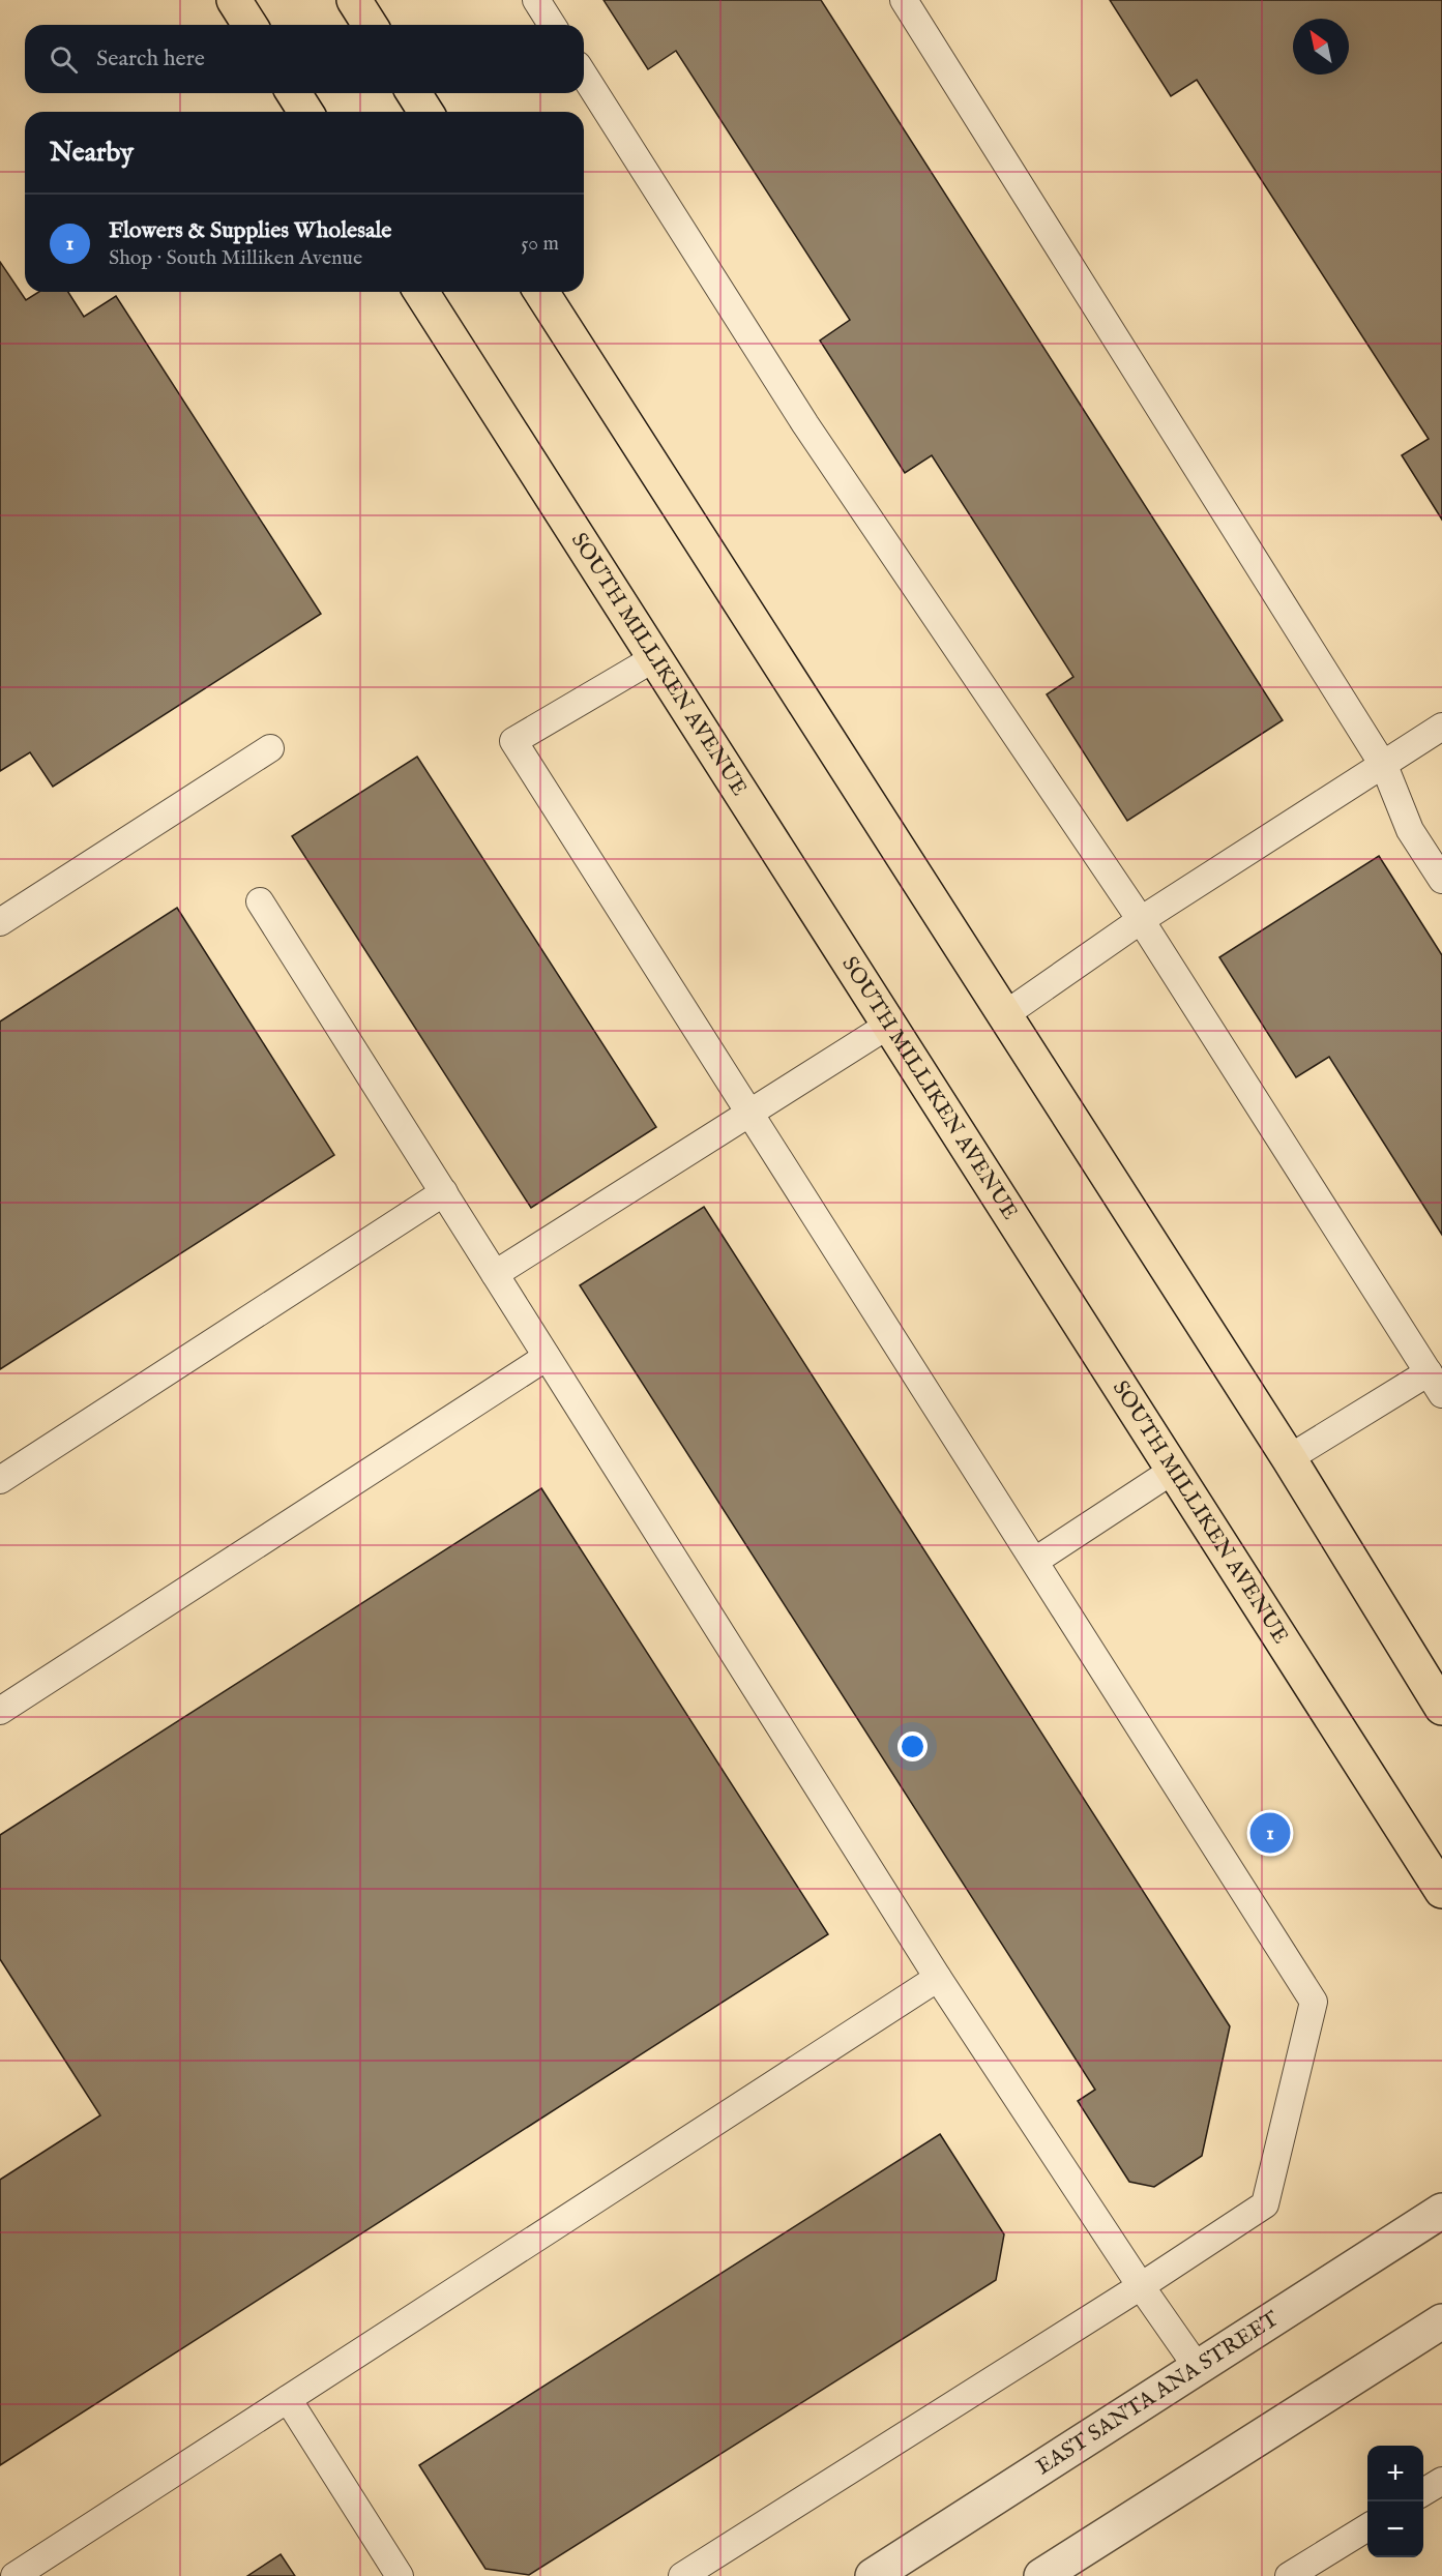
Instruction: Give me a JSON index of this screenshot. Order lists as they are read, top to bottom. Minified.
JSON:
{"streets":{"main road":["SOUTH MILLIKEN AVENUE"],"street":["EAST SANTA ANA STREET"]},"north":"top left","page":{"search":"Search here","heading":"Nearby","list":[{"mark":"1","name":"Flowers & Supplies Wholesale","note":"Shop · South Milliken Avenue","value":"50 m"}],"pins":"1","map_buttons":["+","−"]}}
